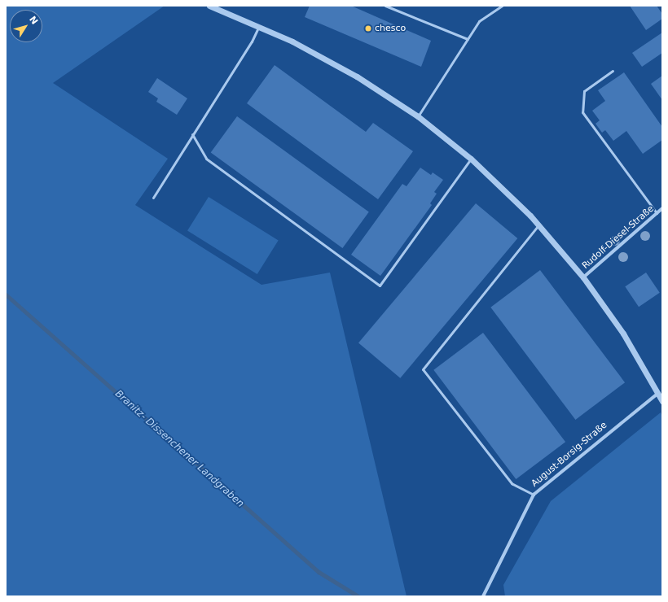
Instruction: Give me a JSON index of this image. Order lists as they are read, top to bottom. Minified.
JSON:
{"streets":{"street":["Rudolf-Diesel-Straße","August-Borsig-Straße"]},"water":["Branitz- Dissenchener Landgraben"],"places":["chesco"],"north":"top right"}
